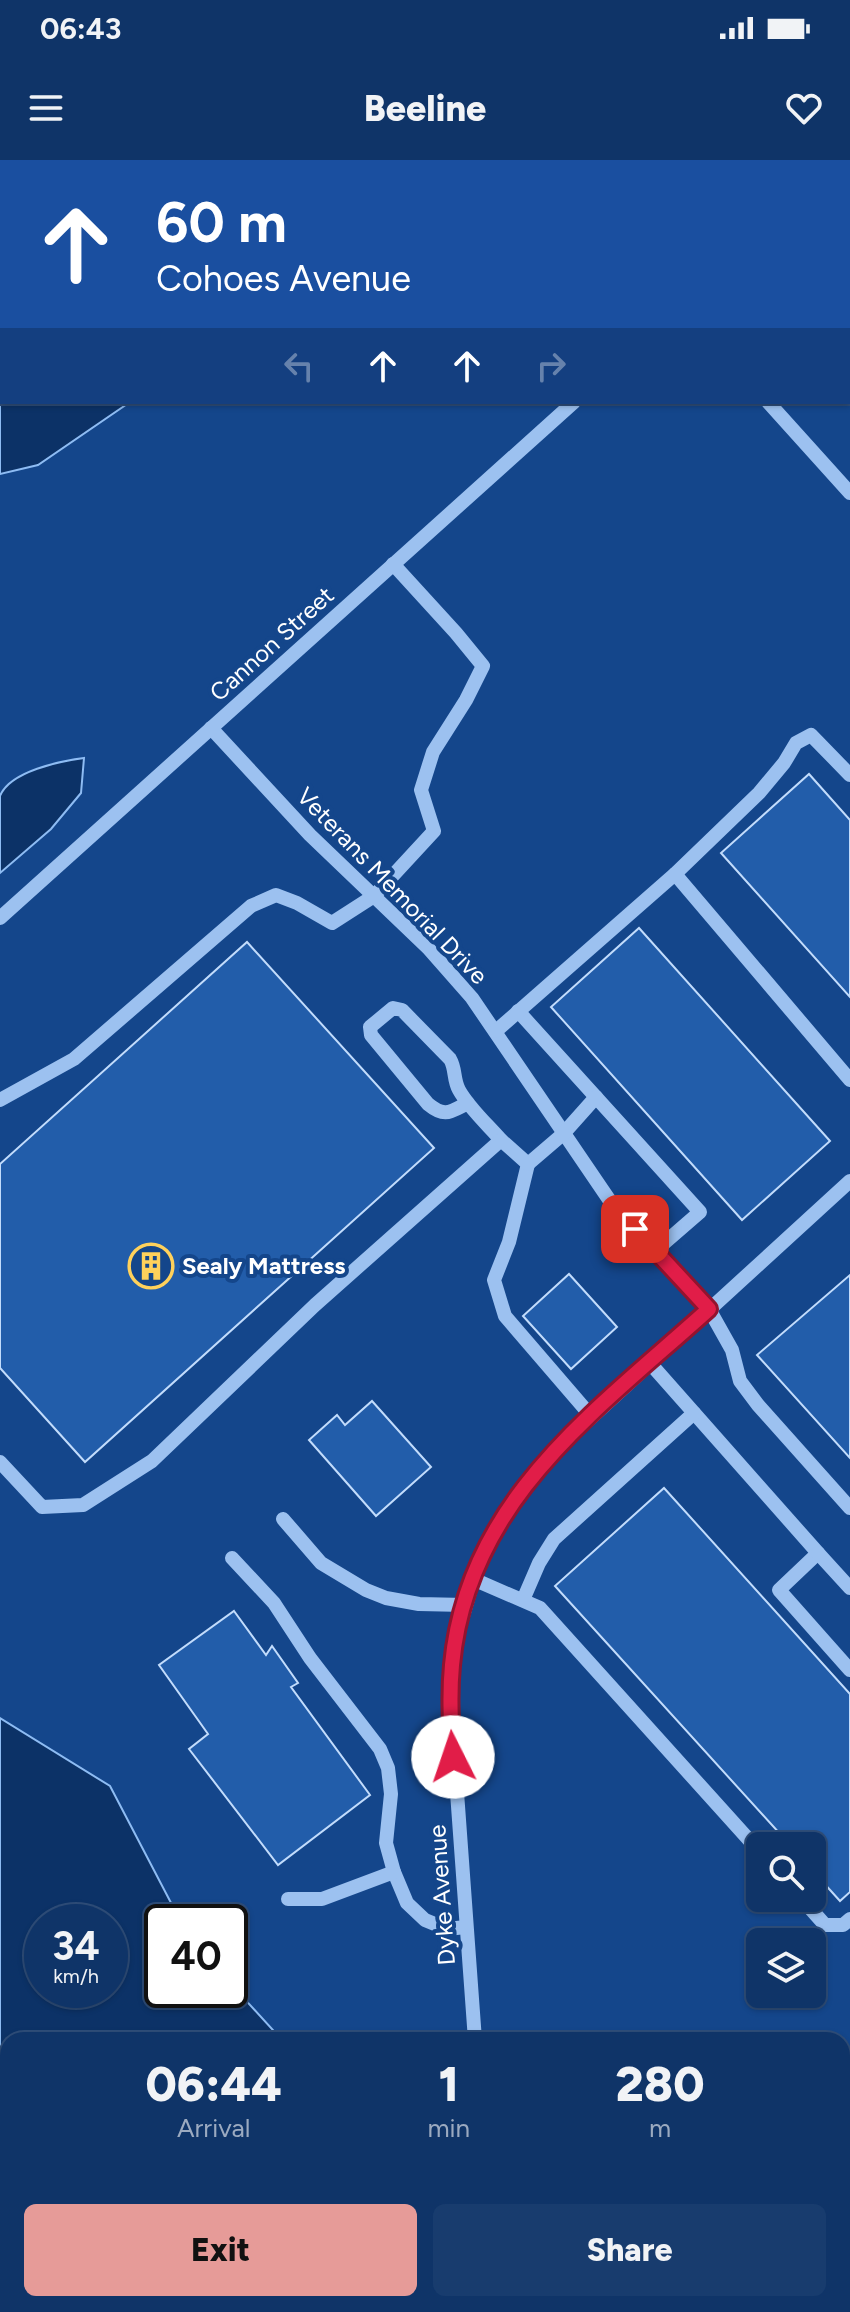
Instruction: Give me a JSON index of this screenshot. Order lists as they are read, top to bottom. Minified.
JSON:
{"streets":{"street":["Cannon Street","Veterans Memorial Drive","Dyke Avenue"]},"crossings":[["Cannon Street","Veterans Memorial Drive"],["Veterans Memorial Drive","Dyke Avenue"]],"places":{"building":["Sealy Mattress"]},"page":{"status":"06:43","header":"Beeline","turn":["60 m","Cohoes Avenue"],"speed":"34 km/h","limit":"40","eta":["06:44","Arrival","1","min","280","m"],"buttons":["Exit","Share"]}}
